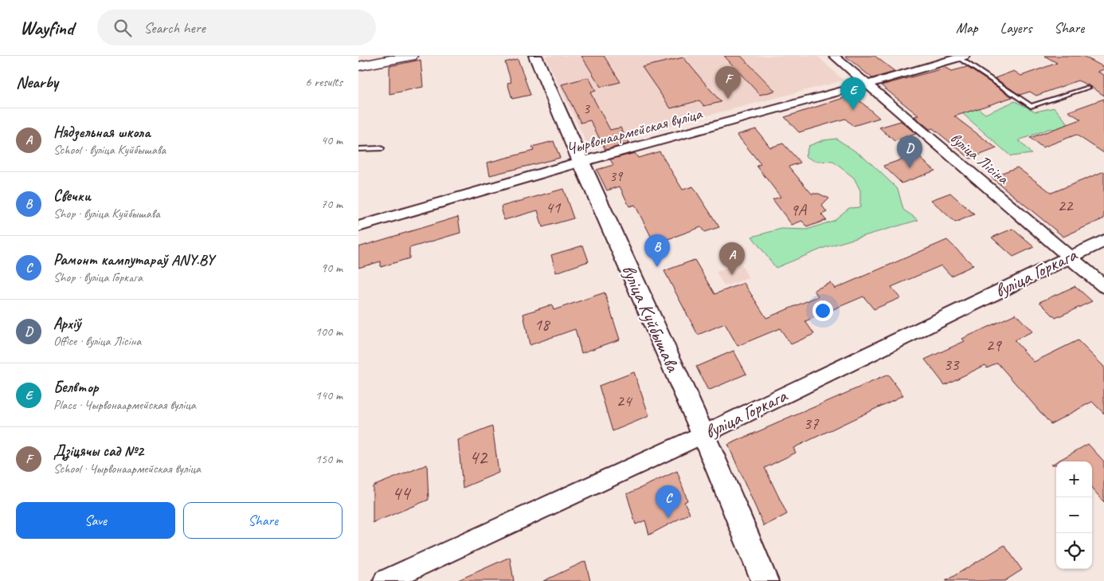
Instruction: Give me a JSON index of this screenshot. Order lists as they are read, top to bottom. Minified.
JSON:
{"streets":{"street":["Чырвонаармейская вуліца","вуліца Лісіна","вуліца Горкага","вуліца Куйбышава"]},"crossings":[["Чырвонаармейская вуліца","вуліца Лісіна"],["Чырвонаармейская вуліца","вуліца Куйбышава"],["вуліца Лісіна","вуліца Горкага"],["вуліца Горкага","вуліца Куйбышава"]],"house_numbers":["3","39","22","41","9А","18","29","33","24","37","42","44"],"page":{"header":"Wayfind","search":"Search here","nav":["Map","Layers","Share"],"heading":["Nearby","6 results"],"pins":["F","E","D","B","A","C"],"list":[{"mark":"A","name":"Нядзельная школа","note":"School · вуліца Куйбышава","value":"40 m"},{"mark":"B","name":"Свечки","note":"Shop · вуліца Куйбышава","value":"70 m"},{"mark":"C","name":"Рамонт кампутараў ANY.BY","note":"Shop · вуліца Горкага","value":"90 m"},{"mark":"D","name":"Архіў","note":"Office · вуліца Лісіна","value":"100 m"},{"mark":"E","name":"Белвтор","note":"Place · Чырвонаармейская вуліца","value":"140 m"},{"mark":"F","name":"Дзіцячы сад №2","note":"School · Чырвонаармейская вуліца","value":"150 m"}],"map_buttons":["+","−"],"buttons":["Save","Share"]}}
